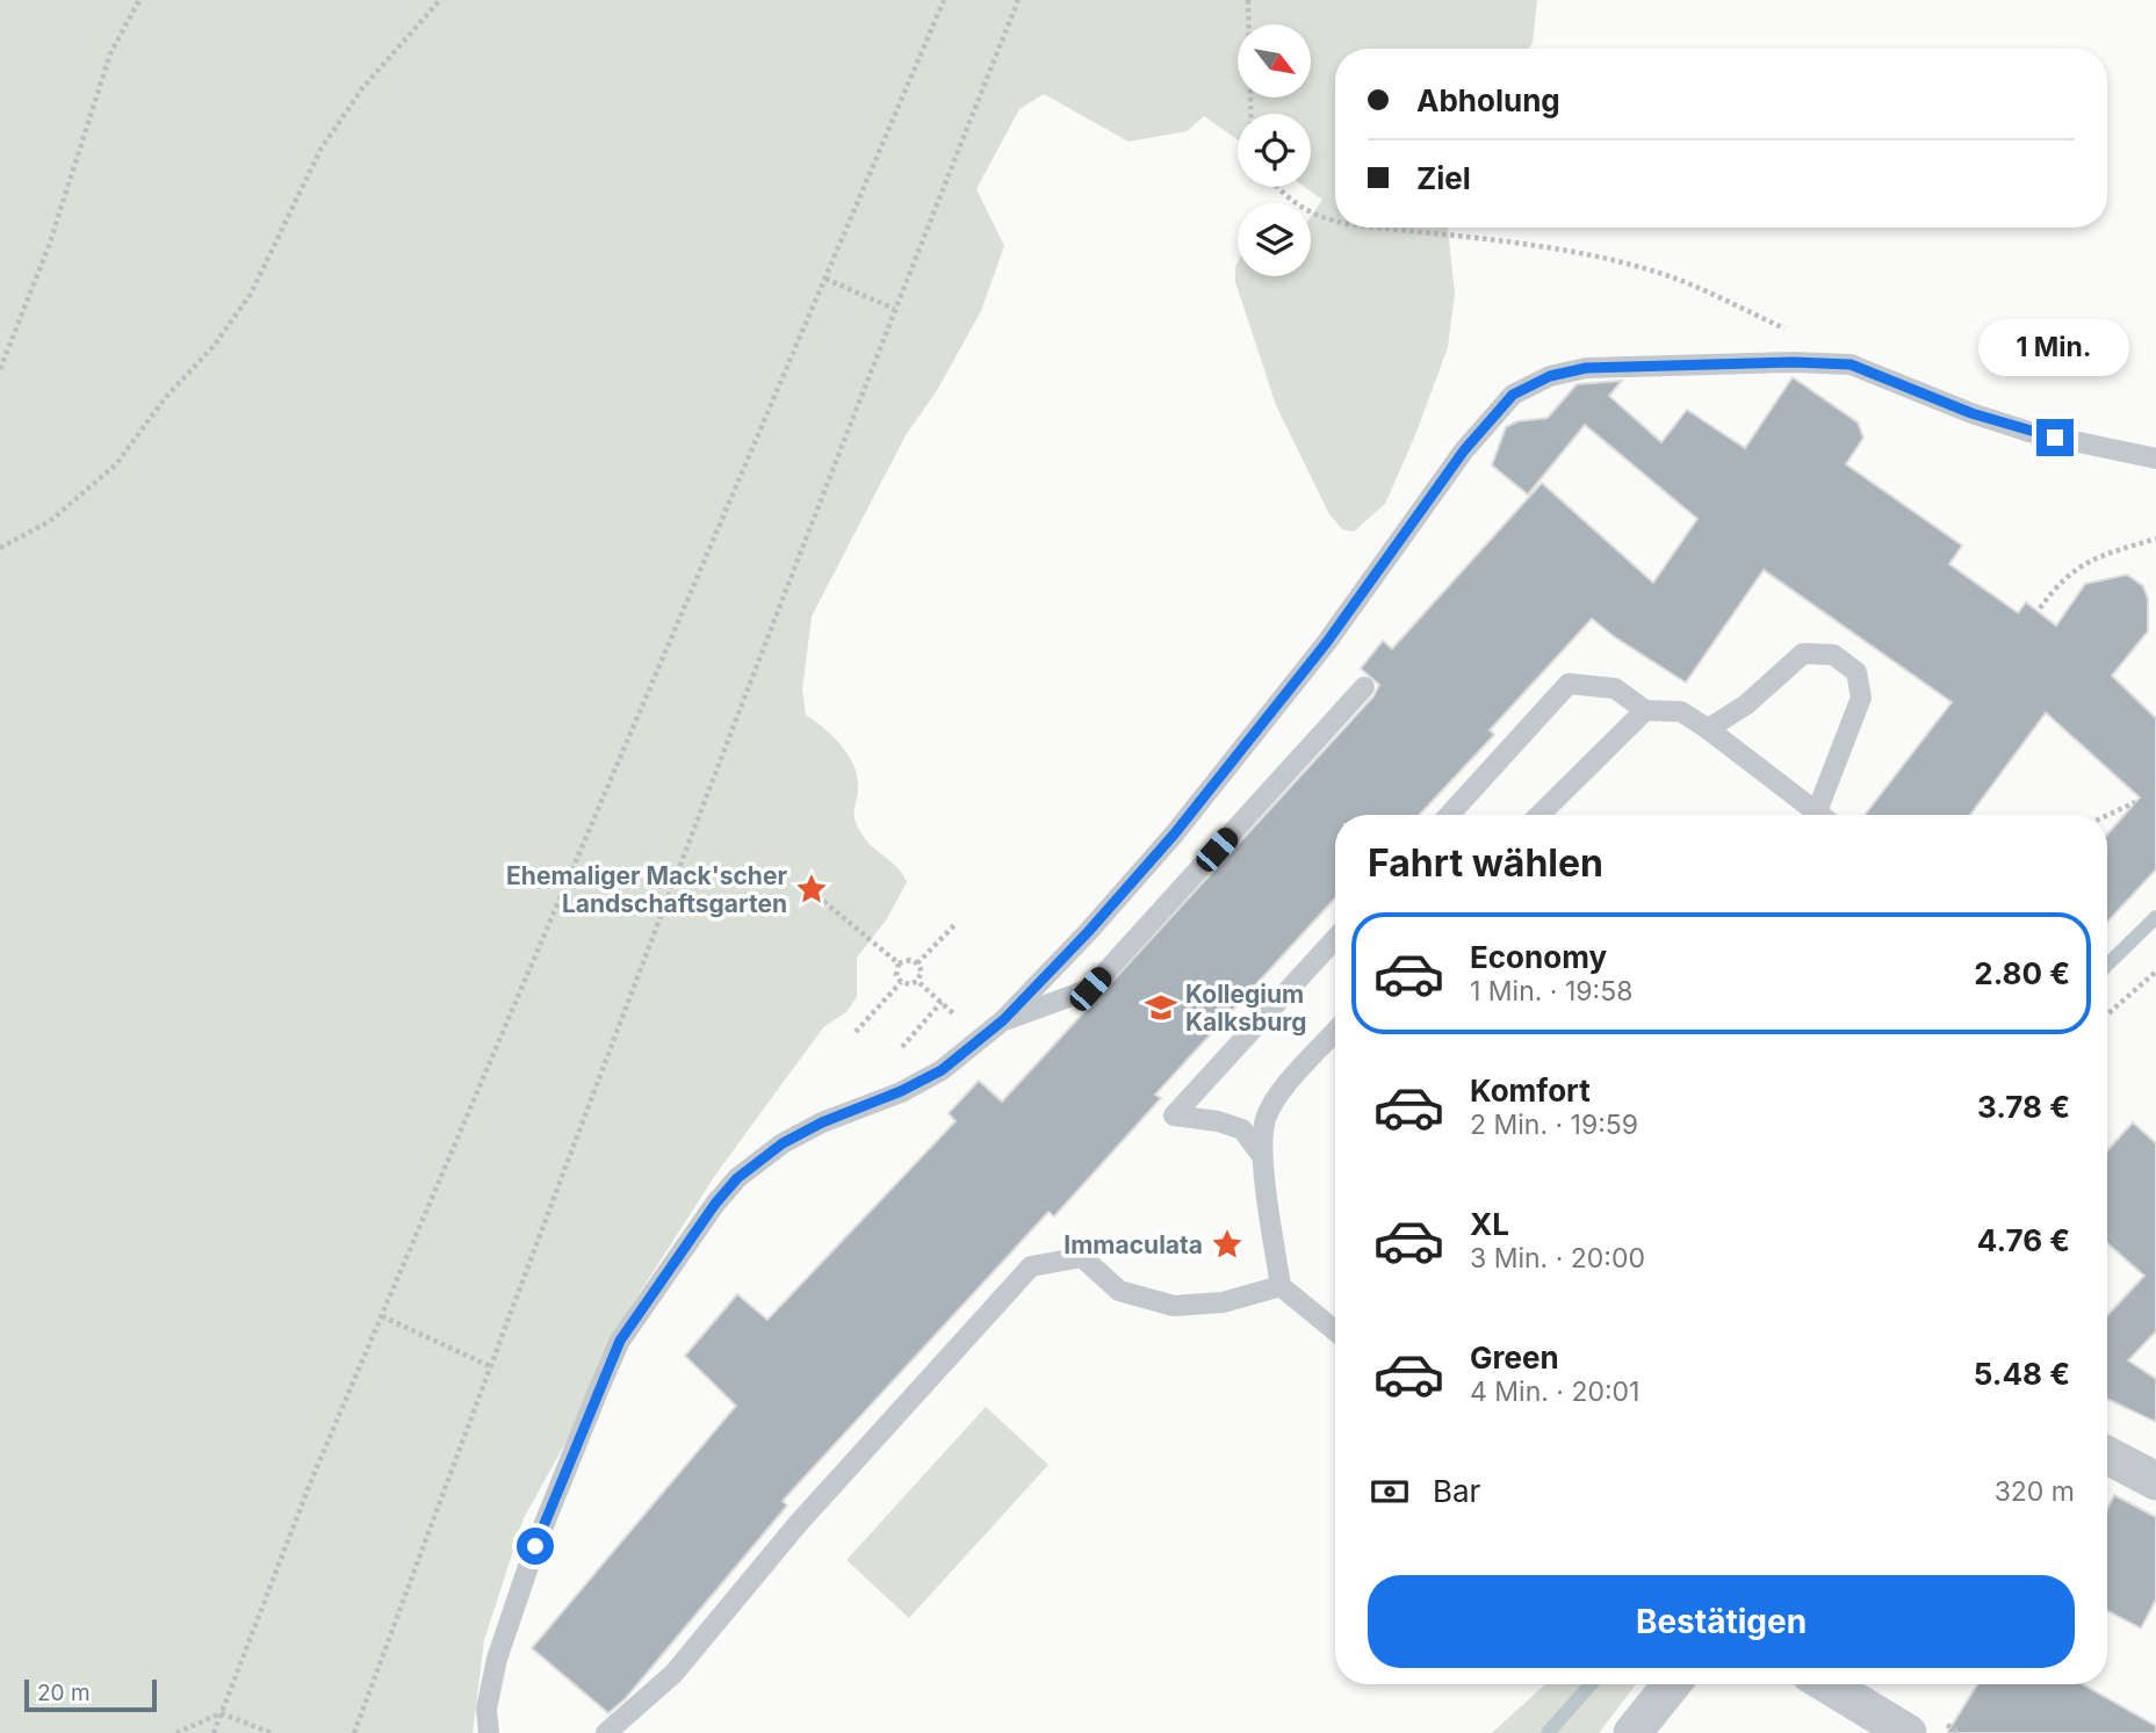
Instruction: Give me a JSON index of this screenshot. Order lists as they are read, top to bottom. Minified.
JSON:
{"places":{"place":["Ehemaliger Mack'scher Landschaftsgarten","Immaculata"],"school or university":["Kollegium Kalksburg"]},"scale_bar":"20 m","north":"bottom right","page":{"banner":["Abholung","Ziel"],"bubble":"1 Min.","heading":"Fahrt wählen","list":[{"name":"Economy","note":"1 Min. · 19:58","value":"2.80 €"},{"name":"Komfort","note":"2 Min. · 19:59","value":"3.78 €"},{"name":"XL","note":"3 Min. · 20:00","value":"4.76 €"},{"name":"Green","note":"4 Min. · 20:01","value":"5.48 €"}],"pay":["Bar","320 m"],"buttons":"Bestätigen","scale":"20 m"}}
